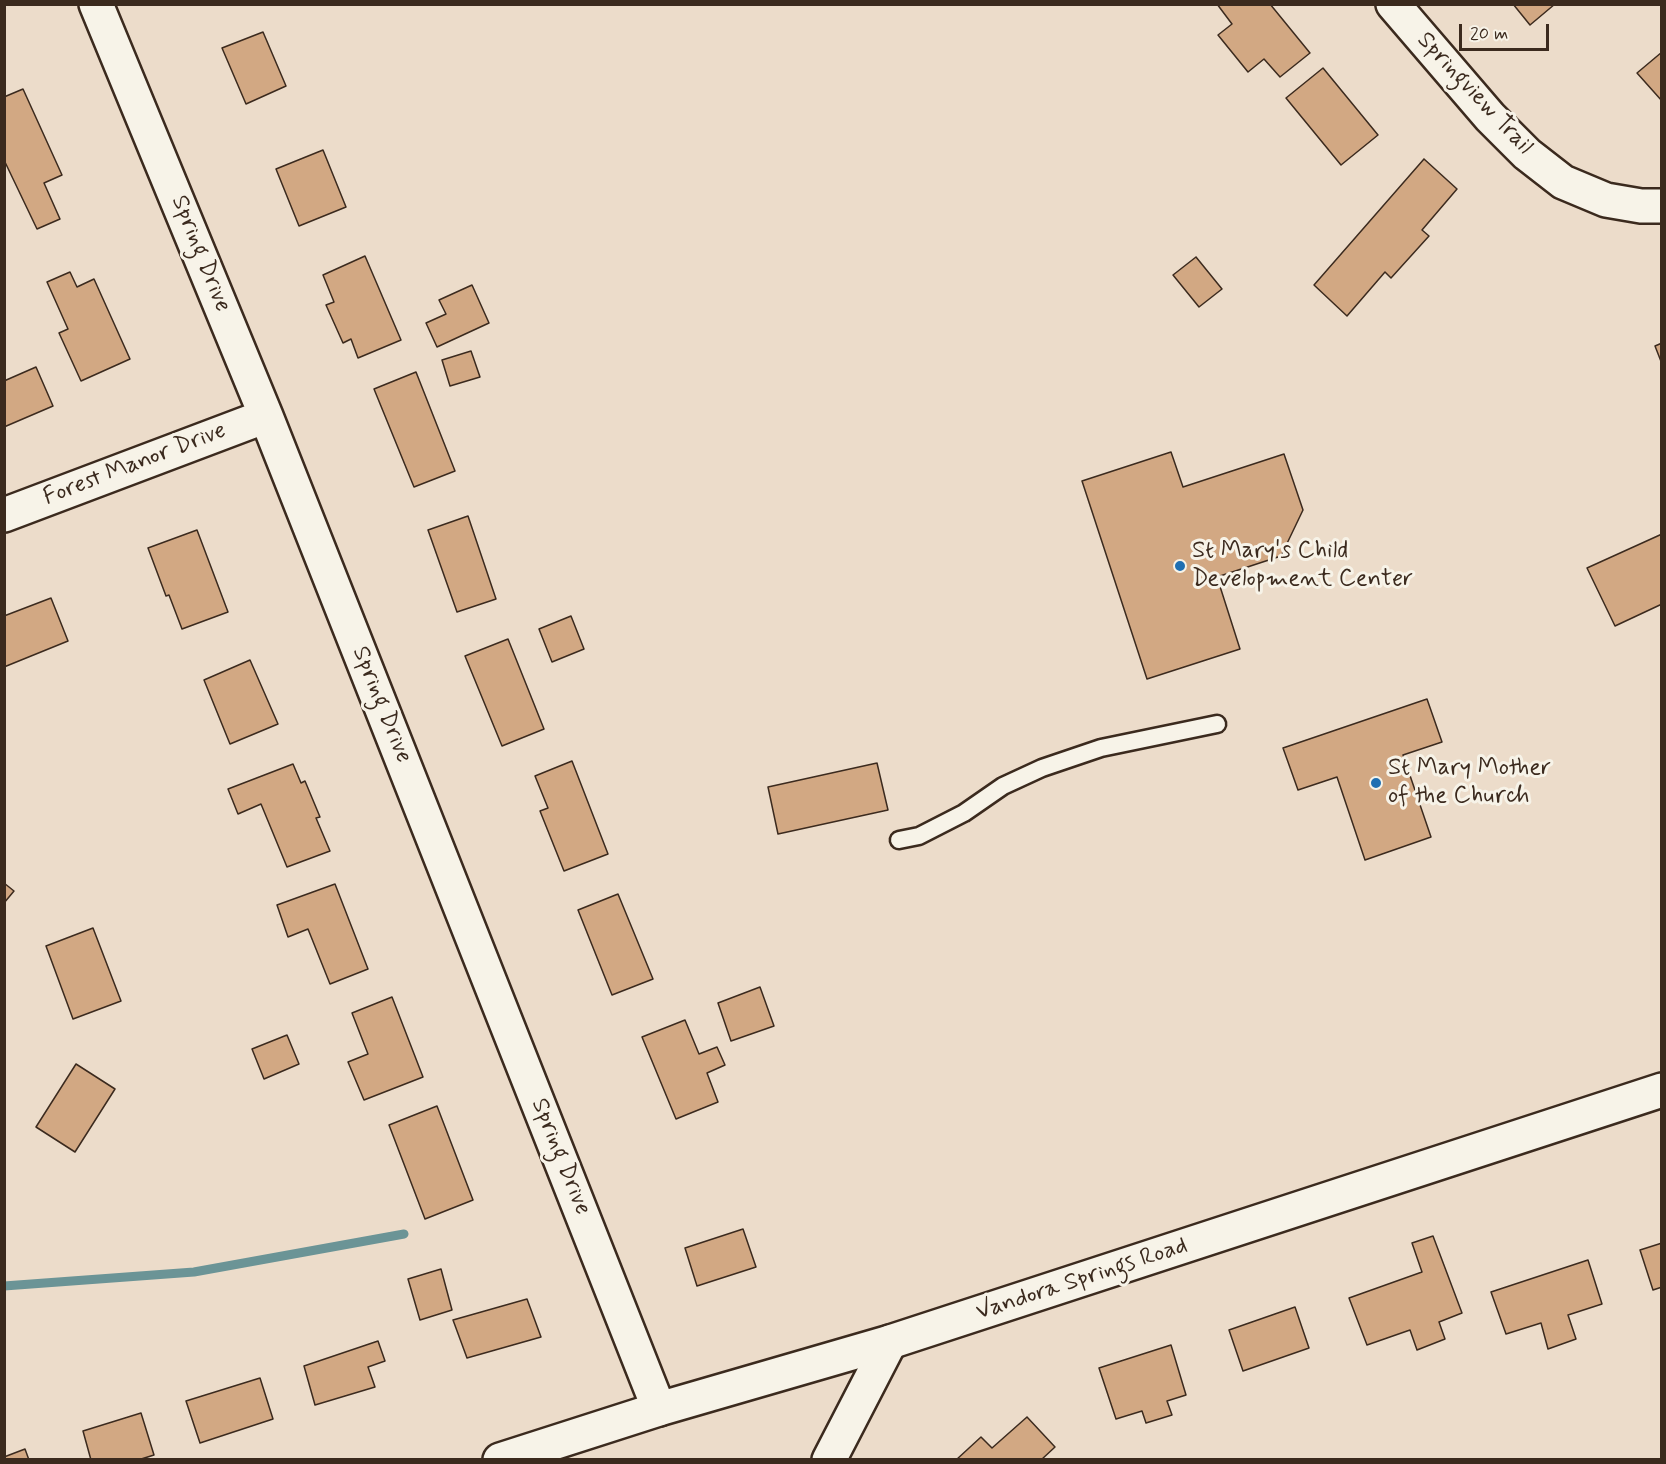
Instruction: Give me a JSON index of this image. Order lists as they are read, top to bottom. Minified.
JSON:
{"streets":{"street":["Springview Trail","Spring Drive","Forest Manor Drive","Vandora Springs Road"]},"crossings":[["Spring Drive","Forest Manor Drive"],["Spring Drive","Vandora Springs Road"]],"places":["St Mary's Child Development Center","St Mary Mother of the Church"],"scale_bar":"20 m"}
